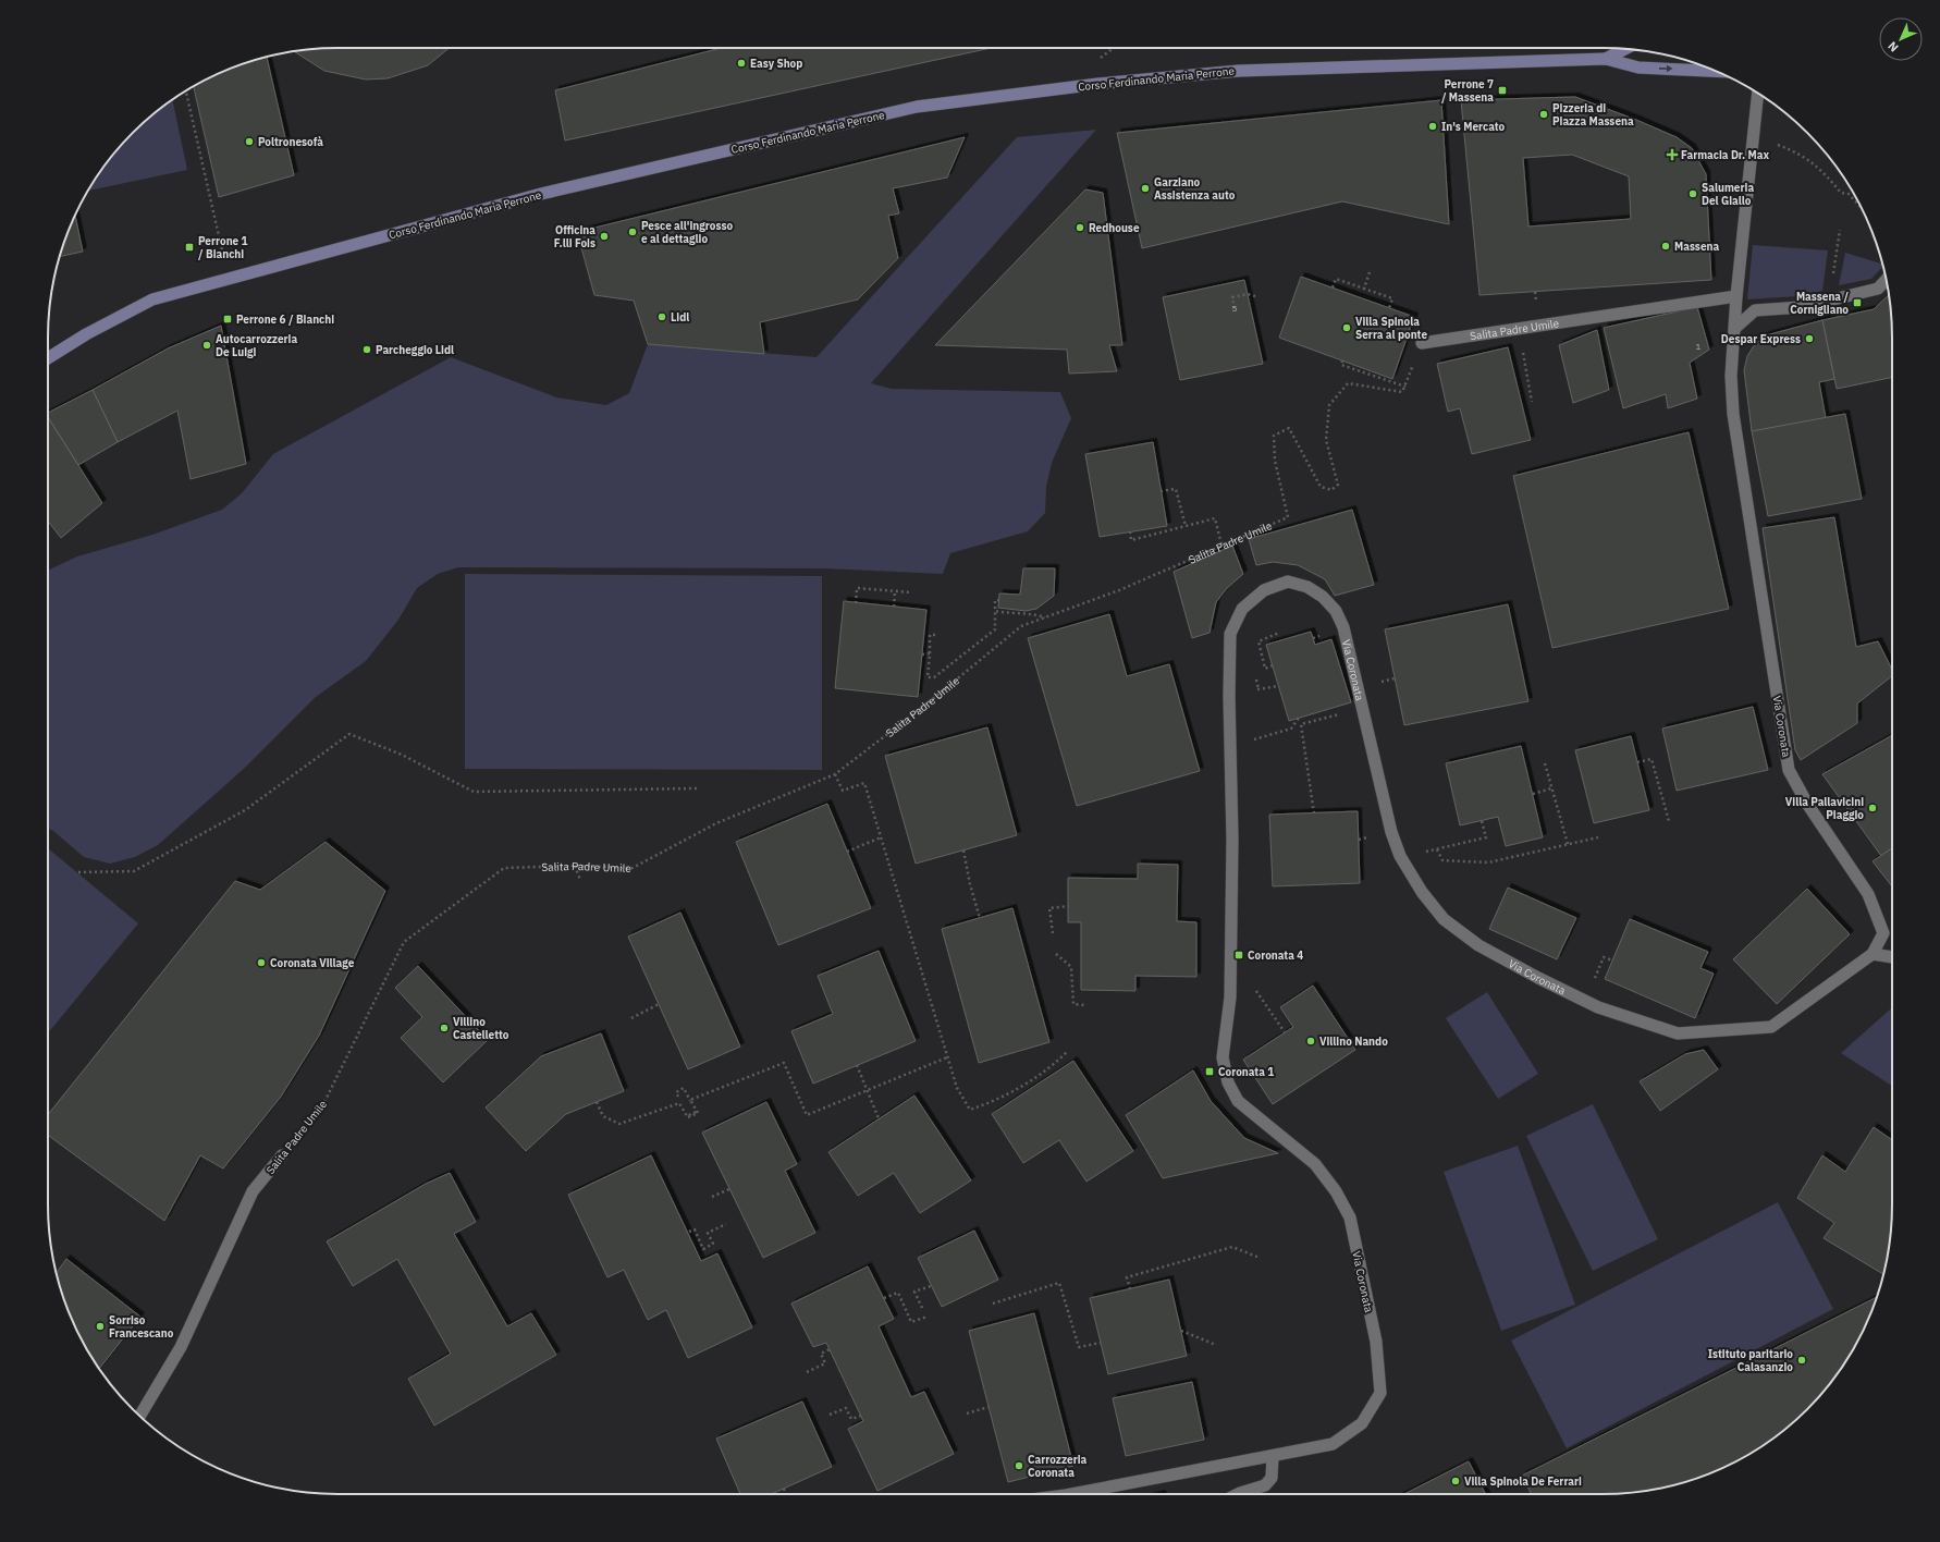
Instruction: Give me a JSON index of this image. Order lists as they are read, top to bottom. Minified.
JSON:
{"streets":{"main road":["Corso Ferdinando Maria Perrone"],"street":["Salita Padre Umile","Via Coronata"]},"crossings":[["Salita Padre Umile","Via Coronata"]],"places":{"other":["Easy Shop","Pizzeria di Piazza Massena","In's Mercato","Poltronesofà","Garziano Assistenza auto","Salumeria Del Giallo","Redhouse","Pesce all'ingrosso e al dettaglio","Officina F.lli Fois","Massena","Lidl","Villa Spinola Serra al ponte","Despar Express","Autocarrozzeria De Luigi","Parcheggio Lidl","Villa Pallavicini Piaggio","Coronata Village","Villino Castelletto","Villino Nando","Sorriso Francescano","Istituto paritario Calasanzio","Carrozzeria Coronata","Villa Spinola De Ferrari"],"transit":["Perrone 7 / Massena","Perrone 1 / Bianchi","Massena / Cornigliano","Perrone 6 / Bianchi","Coronata 4","Coronata 1"],"health":["Farmacia Dr. Max"]},"house_numbers":["5","1"],"north":"bottom left"}
